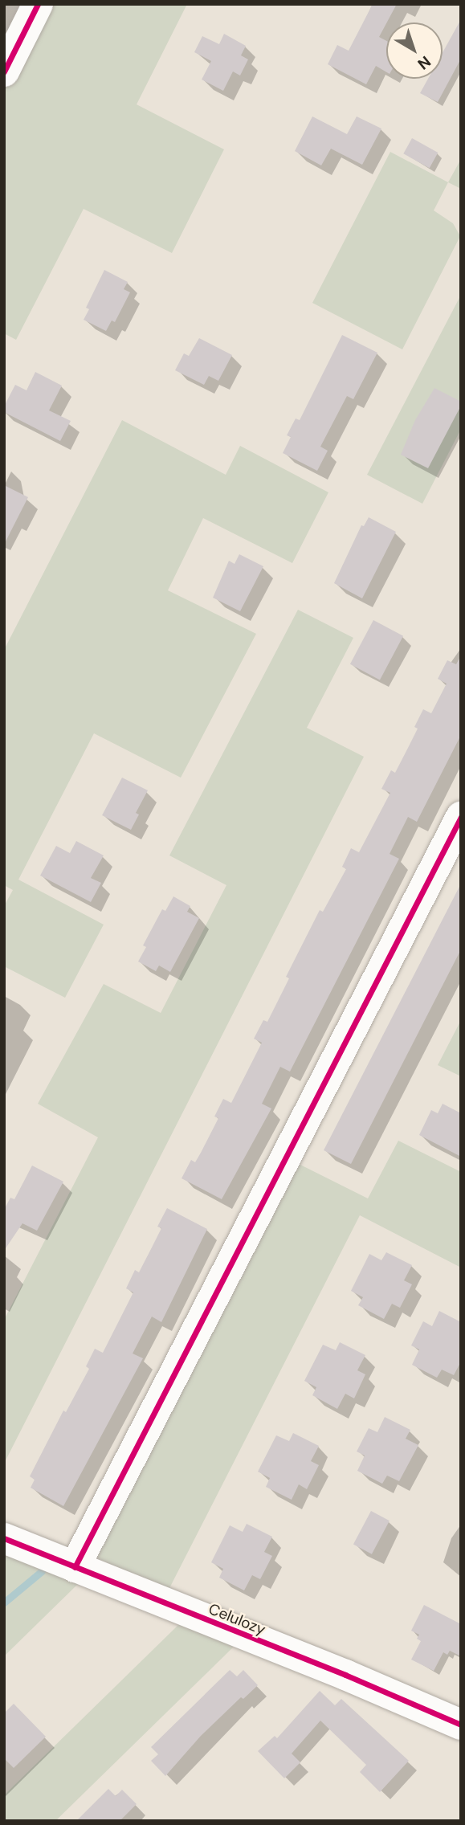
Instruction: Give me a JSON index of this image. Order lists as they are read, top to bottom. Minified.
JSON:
{"streets":{"street":["Celulozy"]},"north":"bottom right"}
